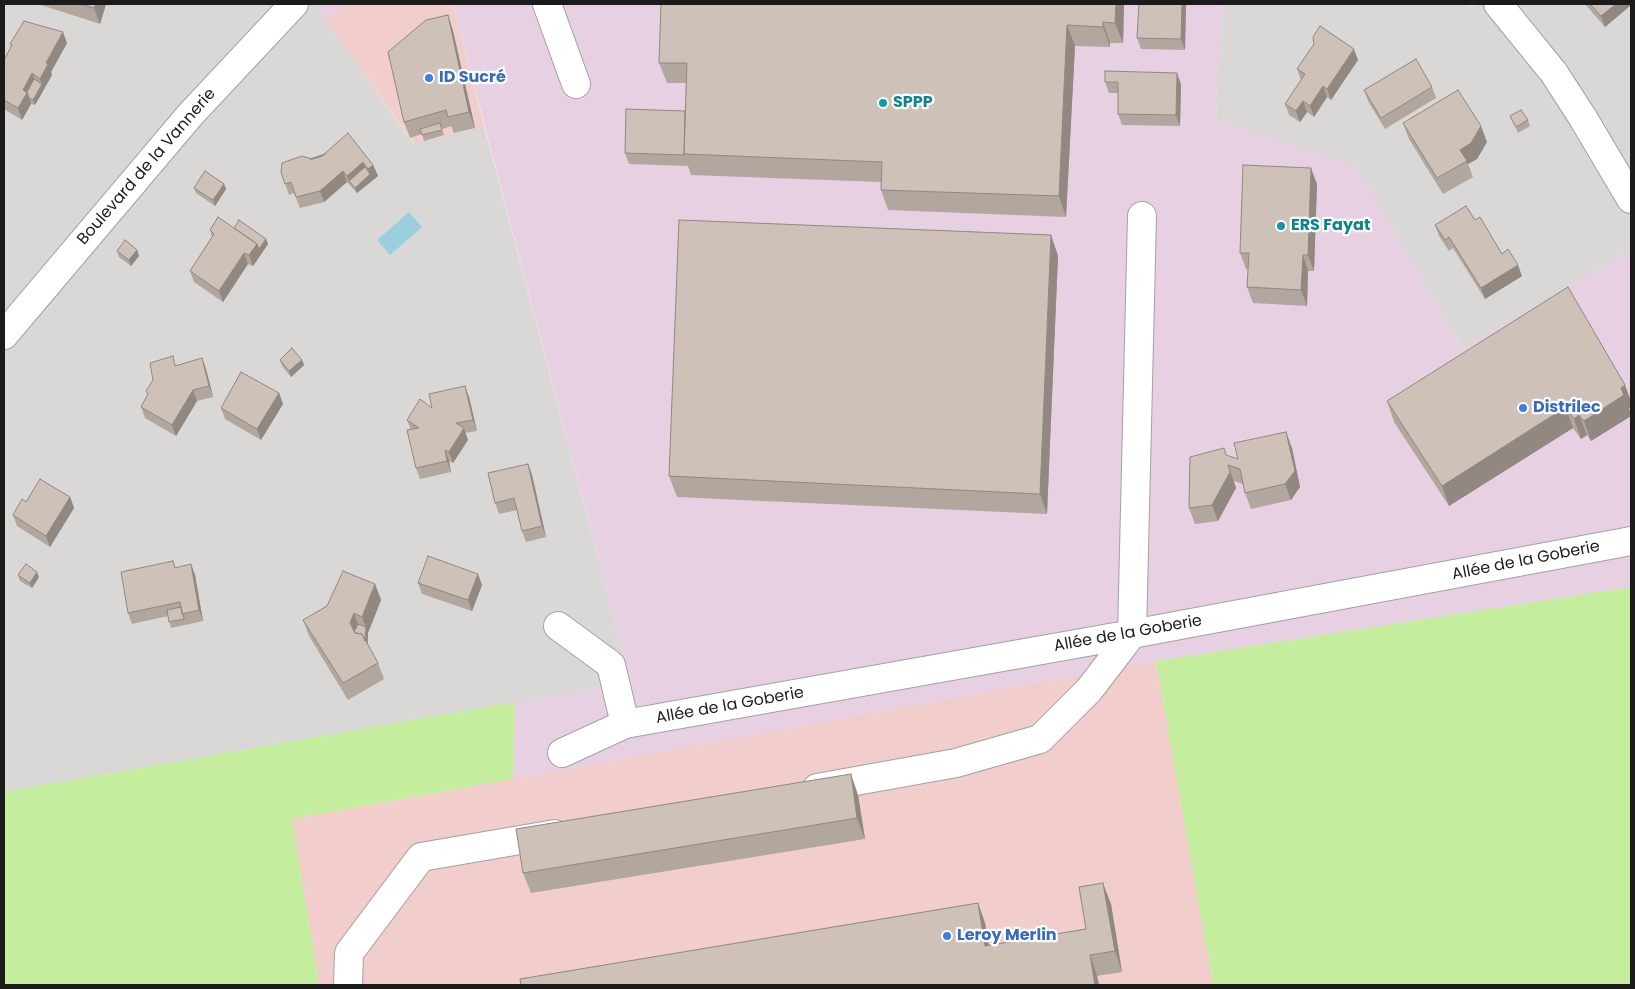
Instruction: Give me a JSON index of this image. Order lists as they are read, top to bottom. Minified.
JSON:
{"streets":{"street":["Boulevard de la Vannerie","Allée de la Goberie"]},"places":["ID Sucré","SPPP","ERS Fayat","Distrilec","Leroy Merlin"]}
